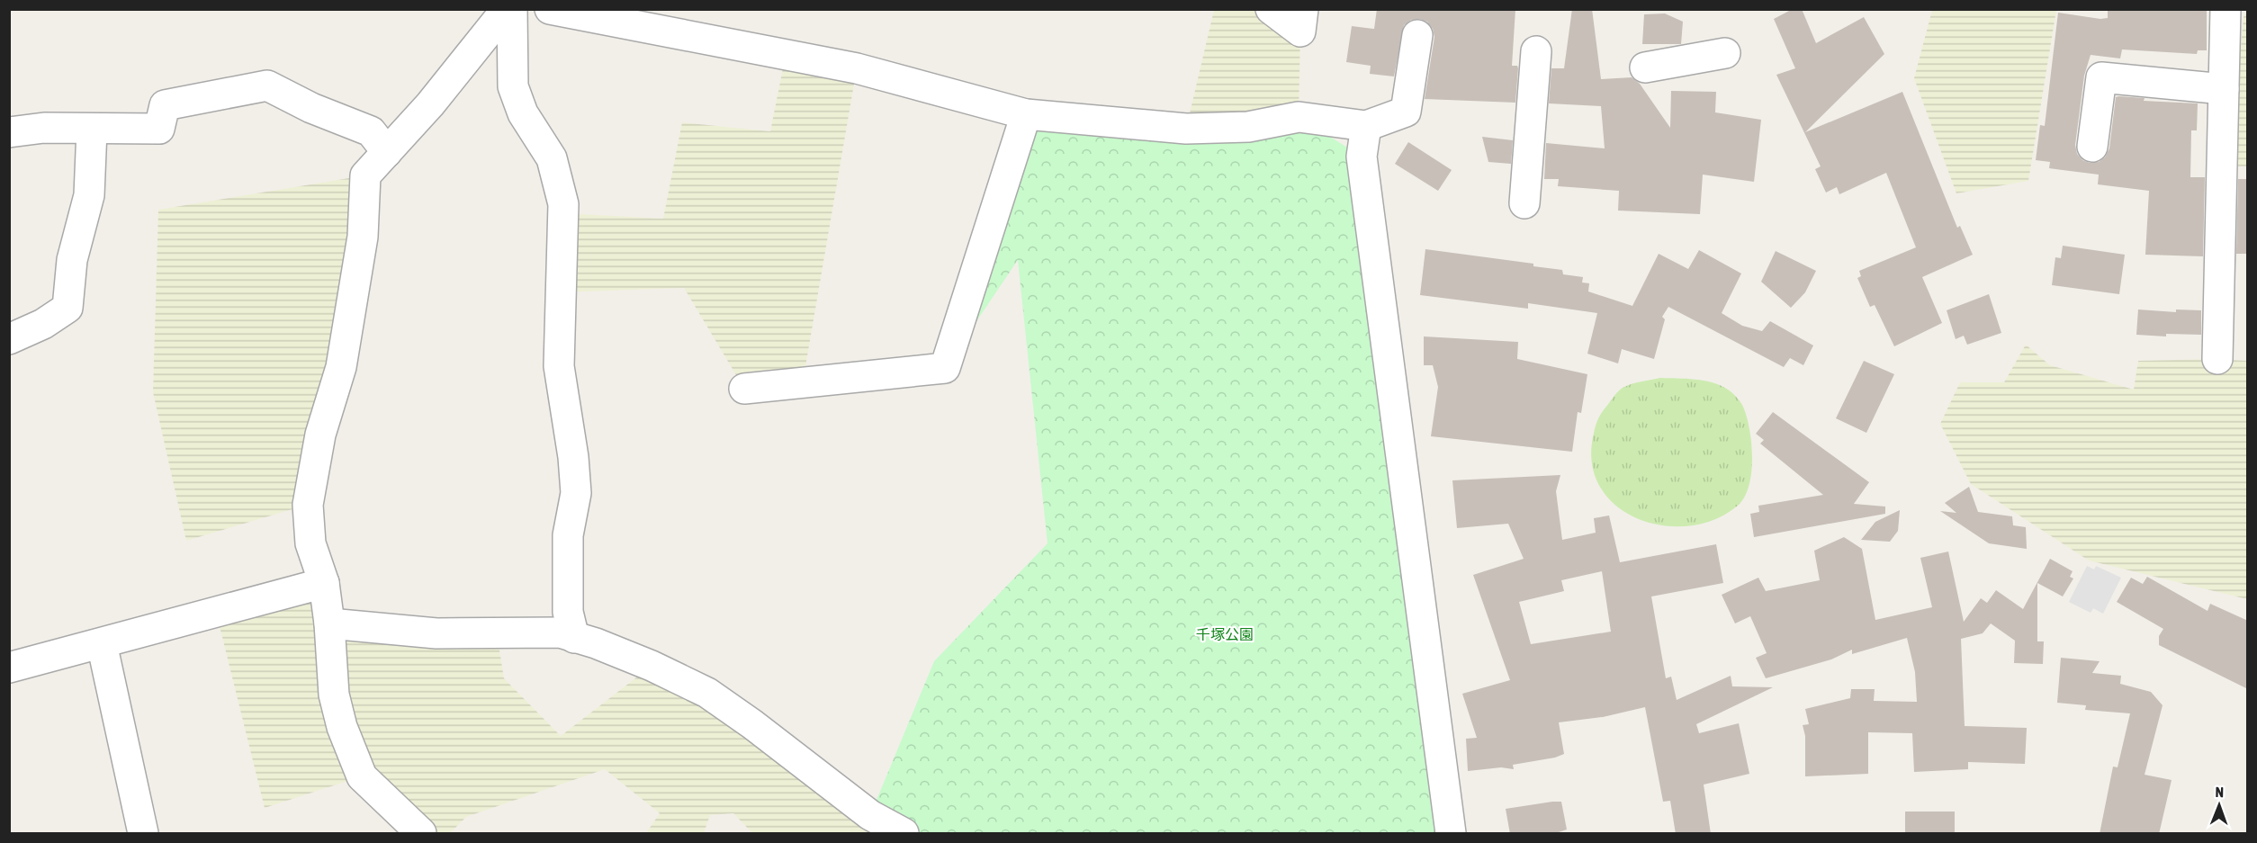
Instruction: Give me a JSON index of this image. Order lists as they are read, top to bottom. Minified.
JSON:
{"parks":["千塚公園"],"north":"top"}
